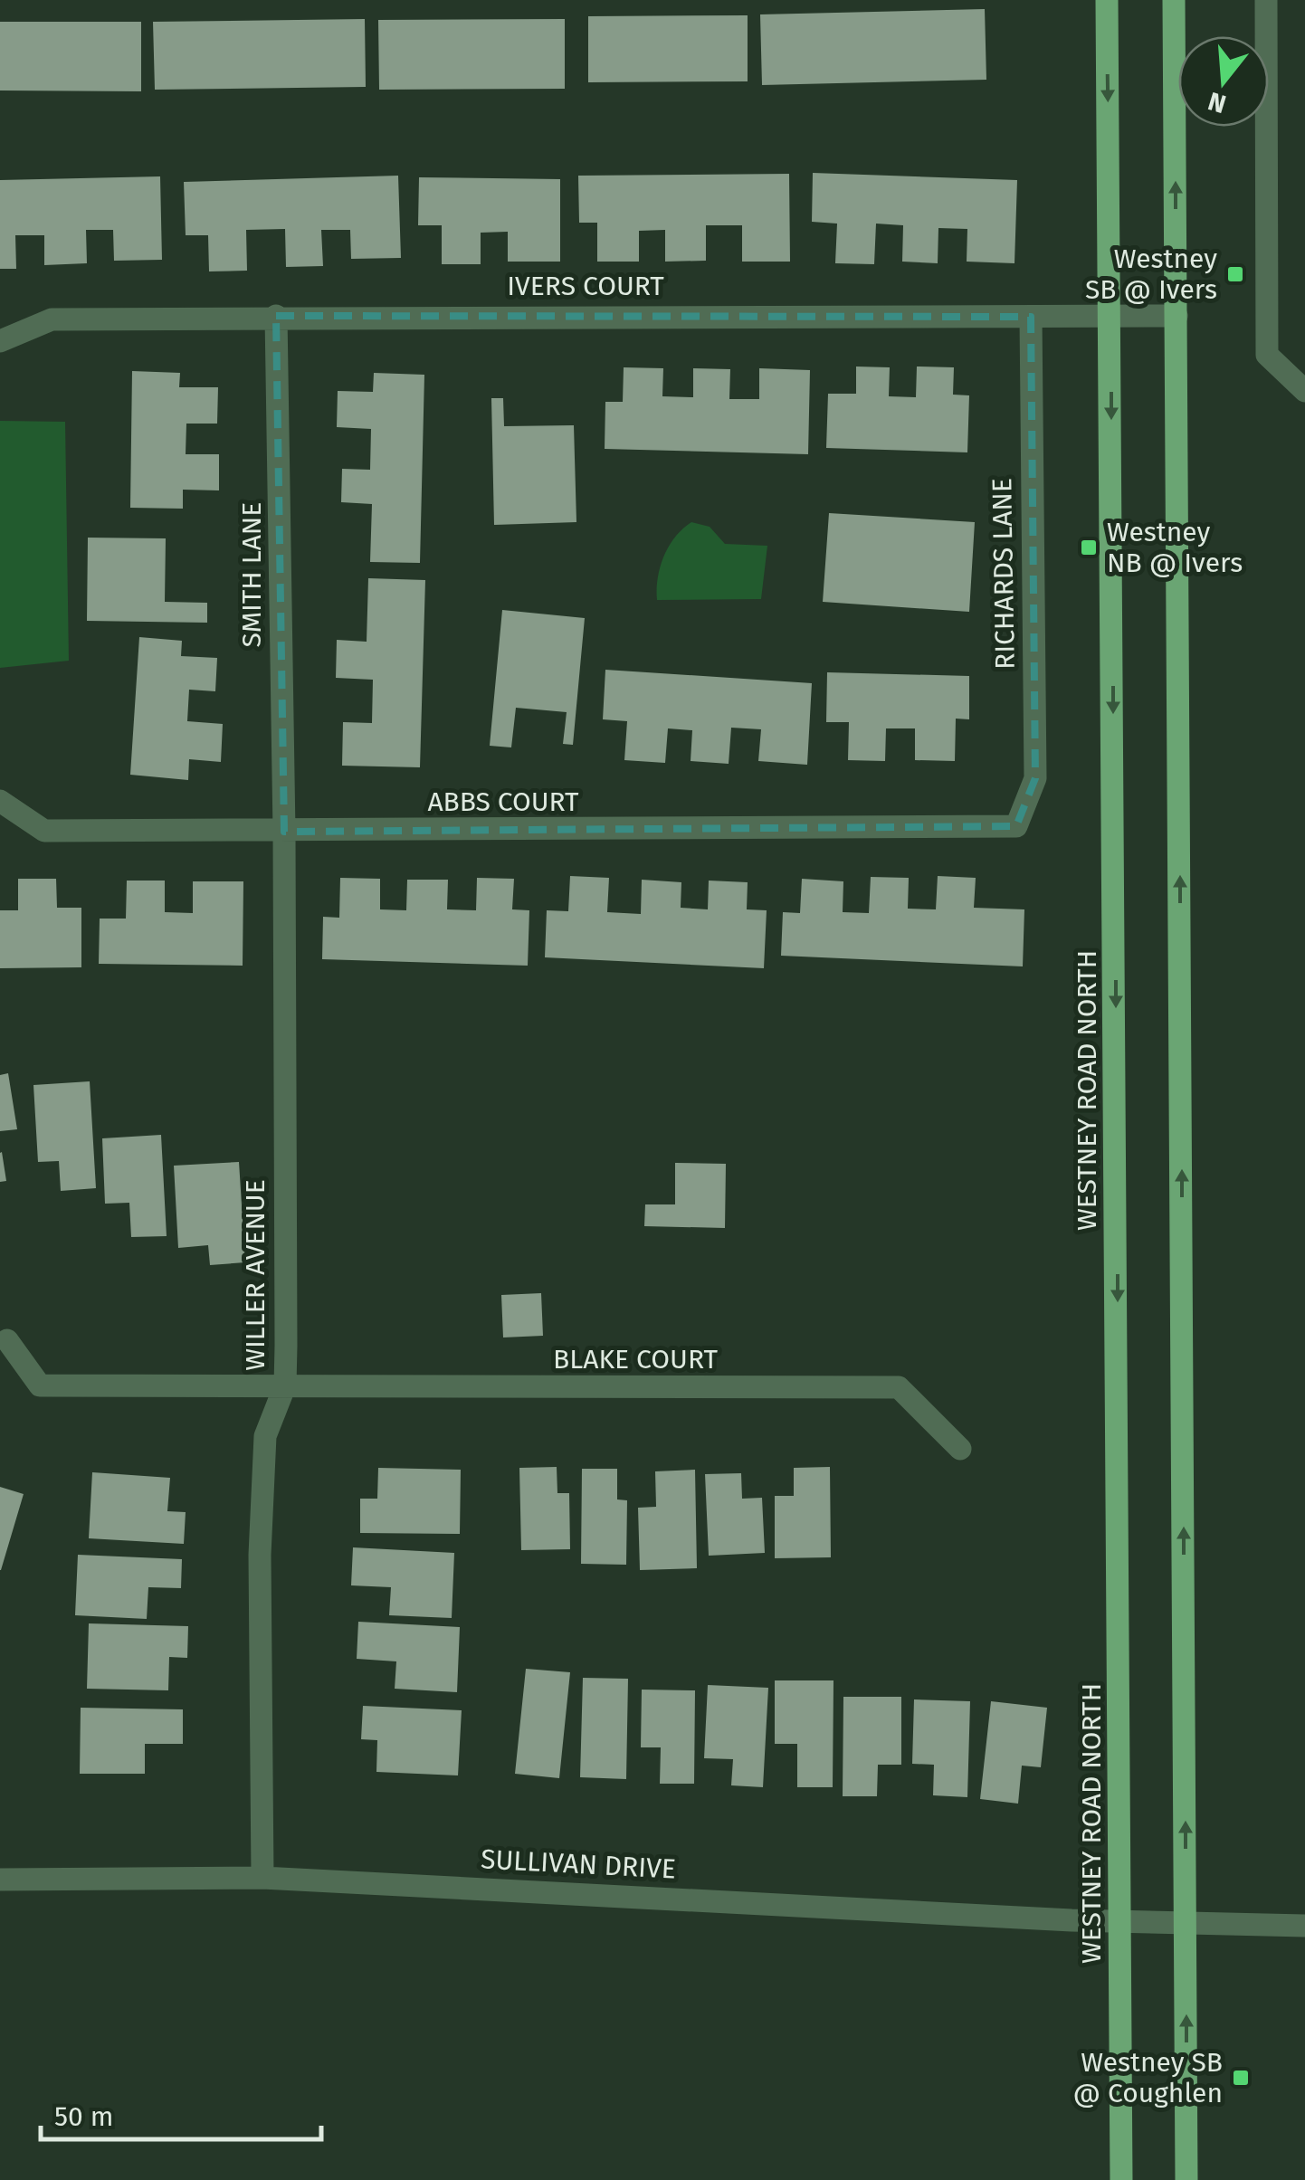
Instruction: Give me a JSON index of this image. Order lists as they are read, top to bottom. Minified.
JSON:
{"streets":{"main road":["WESTNEY ROAD NORTH"],"street":["IVERS COURT","RICHARDS LANE","SMITH LANE","ABBS COURT","WILLER AVENUE","BLAKE COURT","SULLIVAN DRIVE"]},"crossings":[["IVERS COURT","RICHARDS LANE"],["IVERS COURT","SMITH LANE"],["IVERS COURT","WESTNEY ROAD NORTH"],["RICHARDS LANE","ABBS COURT"],["SMITH LANE","ABBS COURT"],["SMITH LANE","WILLER AVENUE"],["ABBS COURT","WILLER AVENUE"],["WESTNEY ROAD NORTH","SULLIVAN DRIVE"],["WILLER AVENUE","BLAKE COURT"],["WILLER AVENUE","SULLIVAN DRIVE"]],"places":{"transit":["Westney SB @ Ivers","Westney NB @ Ivers","Westney SB @ Coughlen"]},"scale_bar":"50 m","north":"bottom"}
